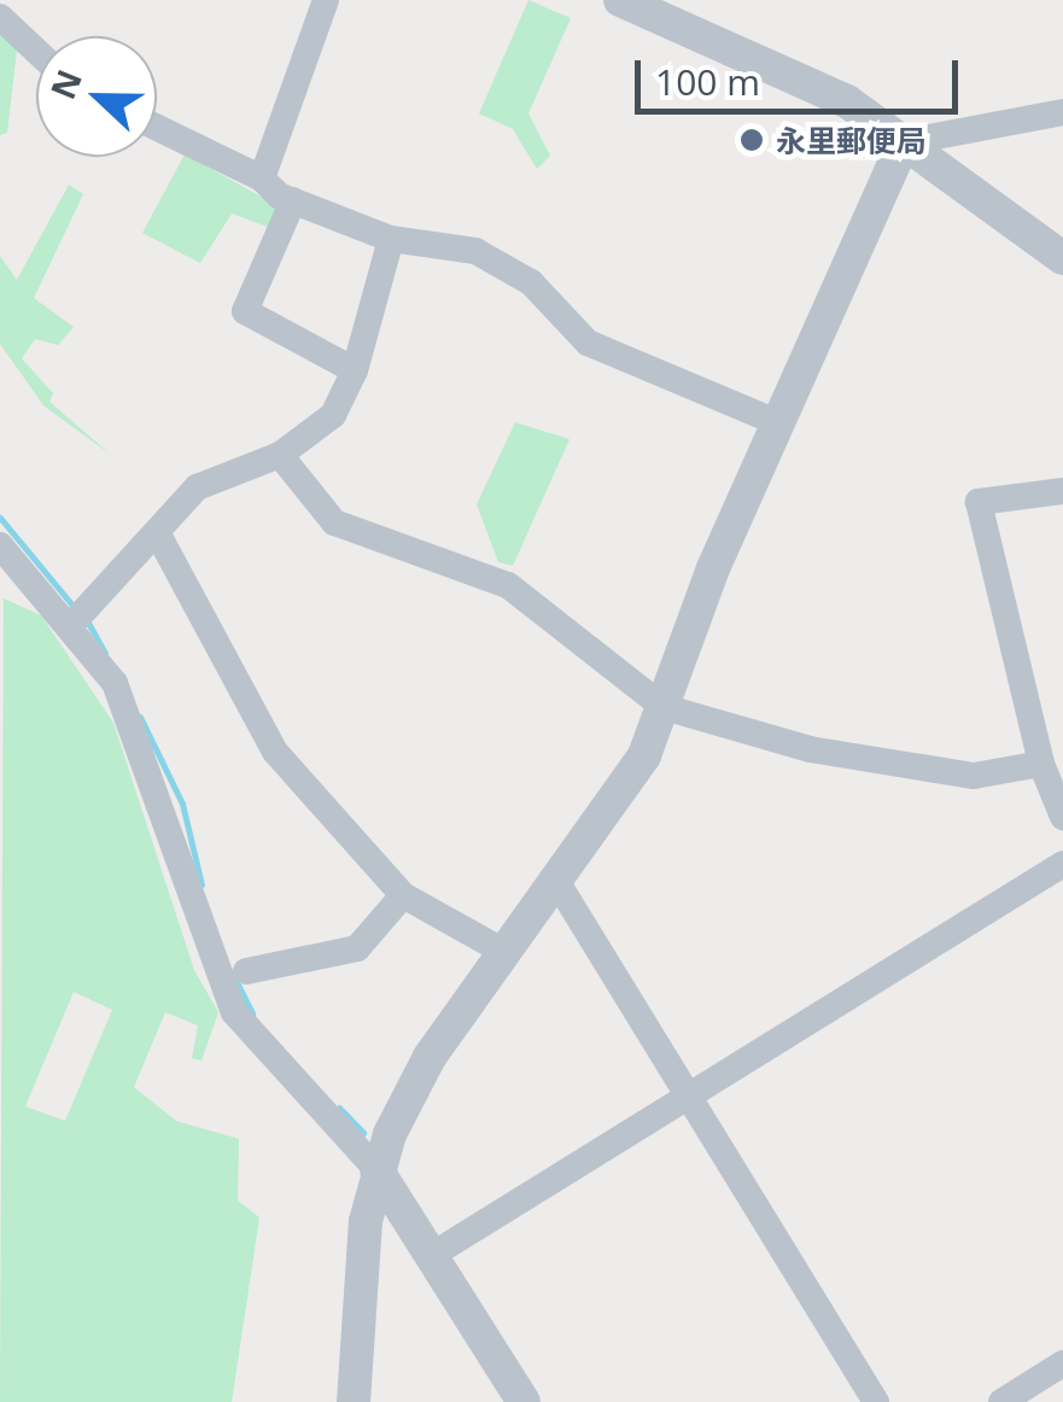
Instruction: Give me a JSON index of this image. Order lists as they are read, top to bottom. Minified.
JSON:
{"places":["永里郵便局"],"scale_bar":"100 m","north":"left"}
